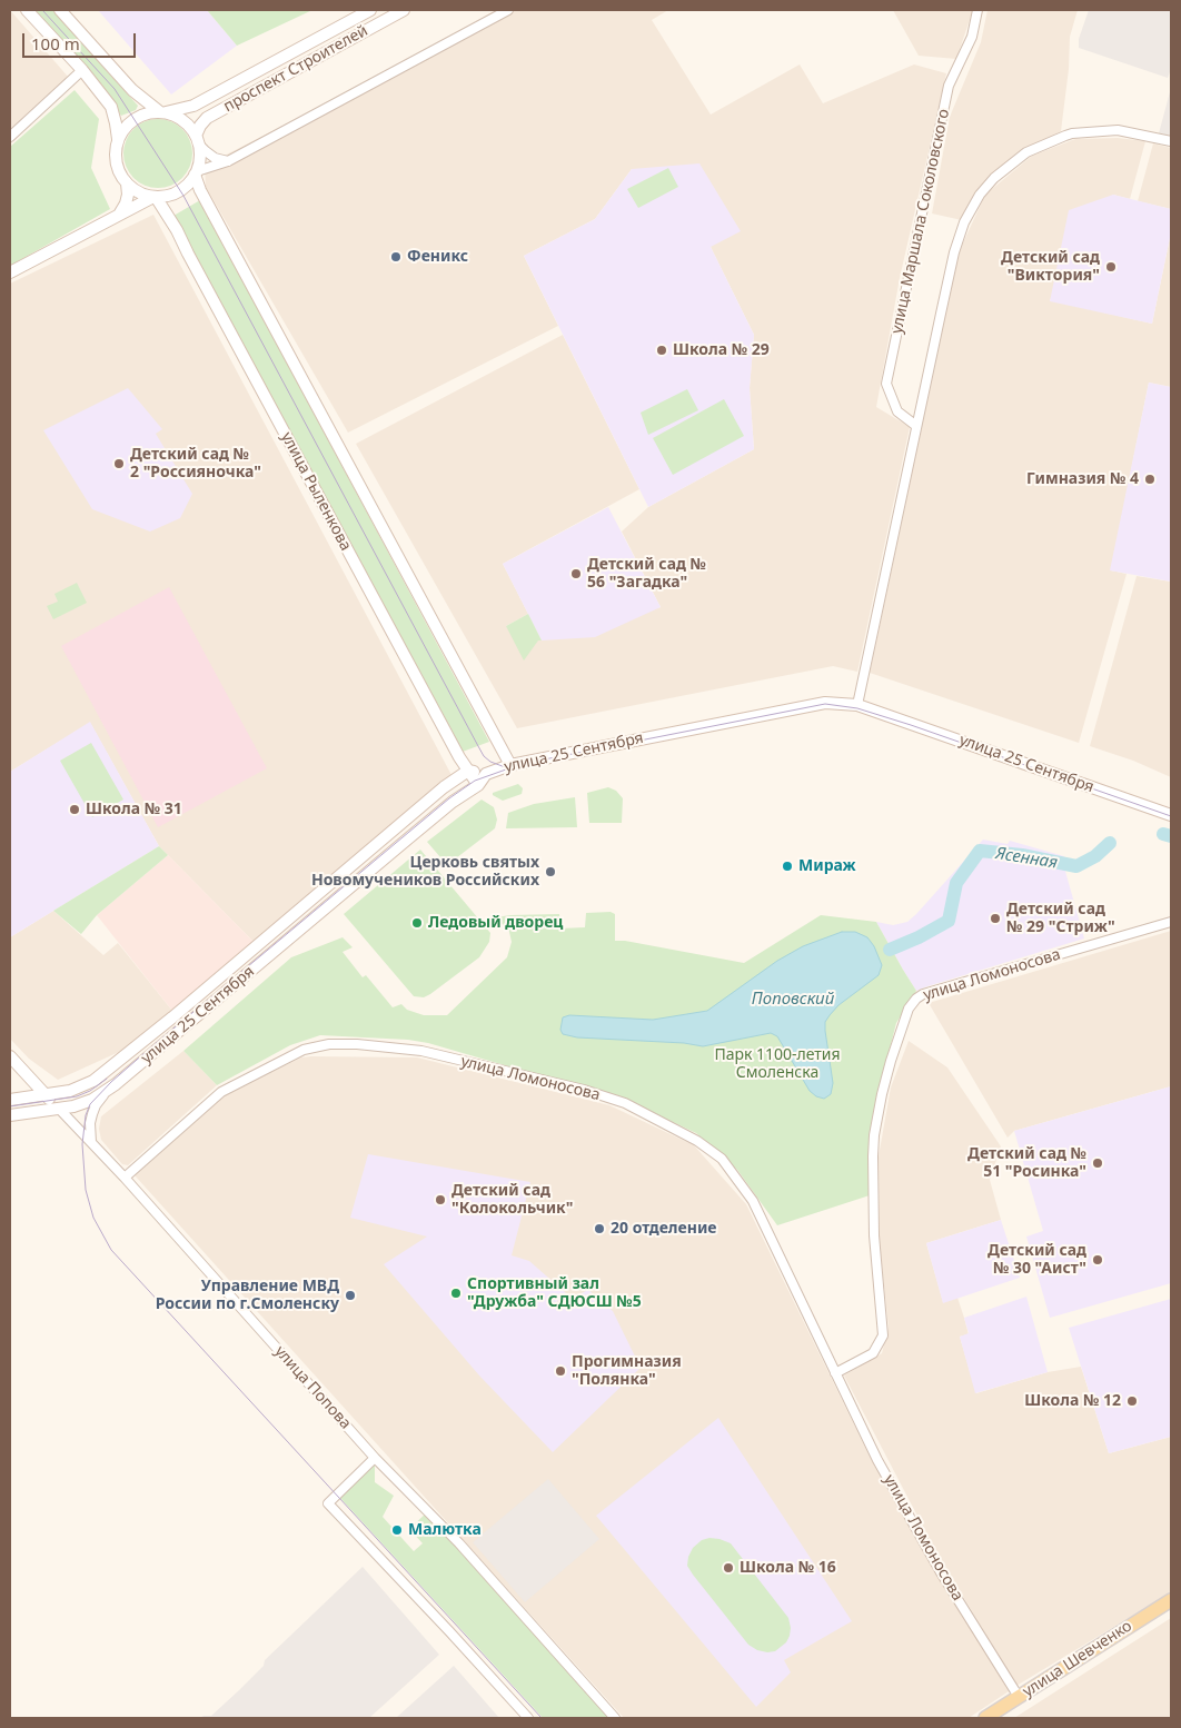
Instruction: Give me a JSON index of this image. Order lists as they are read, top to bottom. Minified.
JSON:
{"streets":{"main road":["проспект Строителей","улица Рыленкова","улица 25 Сентября","улица Попова","улица Шевченко"],"street":["улица Маршала Соколовского","улица Ломоносова"]},"crossings":[["проспект Строителей","улица Рыленкова"],["улица Рыленкова","улица 25 Сентября"],["улица 25 Сентября","улица Попова"],["улица Ломоносова","улица Попова"],["улица Ломоносова","улица Шевченко"]],"water":["Ясенная","Поповский"],"parks":["Парк 1100-летия Смоленска"],"places":["Феникс","Детский сад \"Виктория\"","Школа № 29","Детский сад № 2 \"Россияночка\"","Гимназия № 4","Детский сад № 56 \"Загадка\"","Школа № 31","Мираж","Церковь святых Новомучеников Российских","Детский сад № 29 \"Стриж\"","Ледовый дворец","Детский сад № 51 \"Росинка\"","Детский сад \"Колокольчик\"","20 отделение","Детский сад № 30 \"Аист\"","Спортивный зал \"Дружба\" СДЮСШ №5","Управление МВД России по г.Смоленску","Прогимназия \"Полянка\"","Школа № 12","Малютка","Школа № 16"],"scale_bar":"100 m"}
